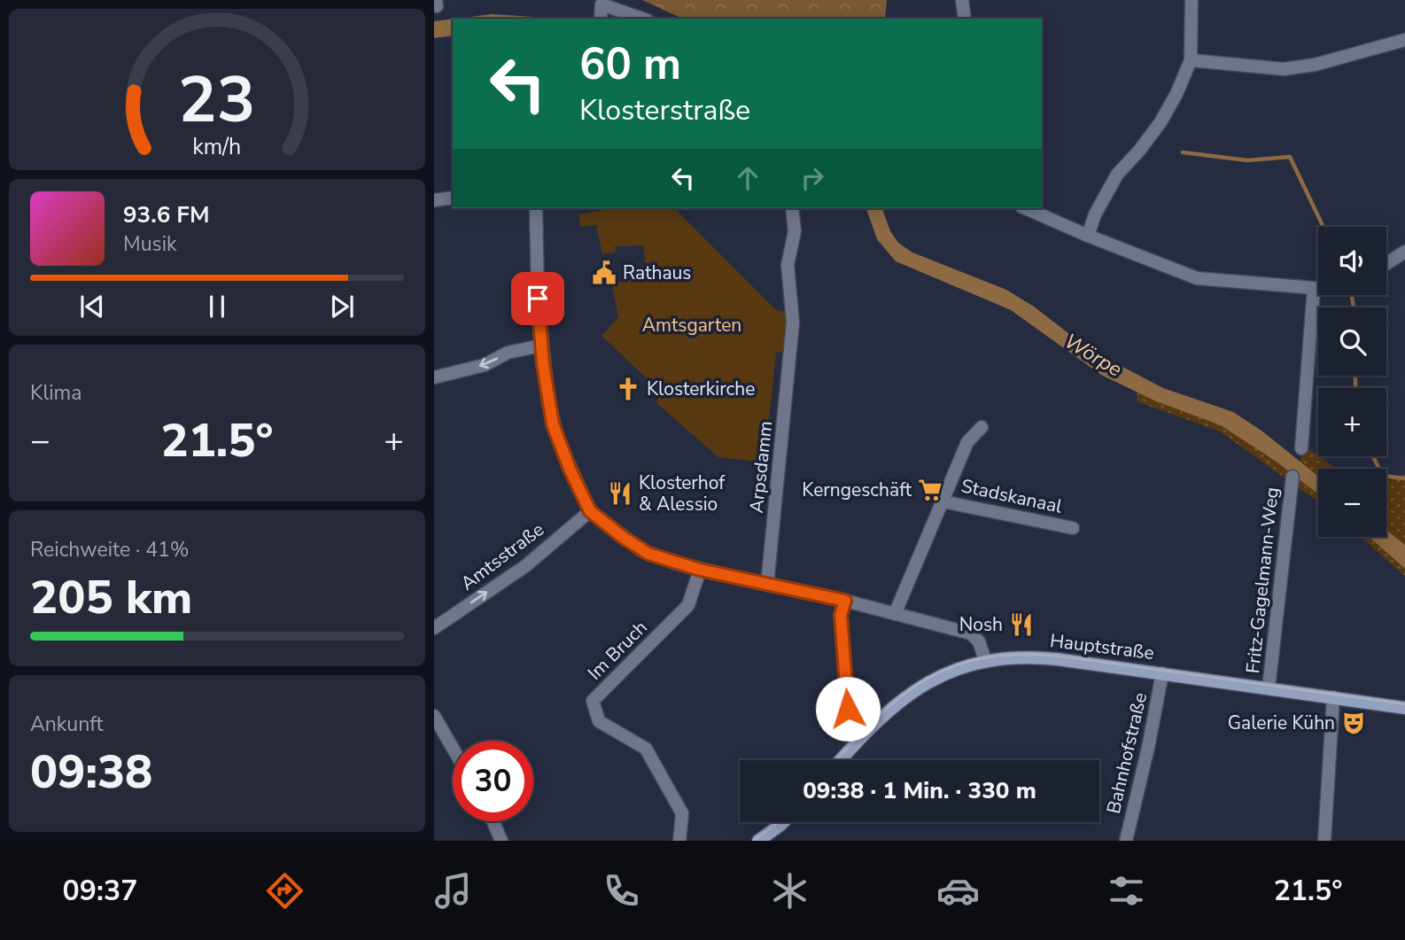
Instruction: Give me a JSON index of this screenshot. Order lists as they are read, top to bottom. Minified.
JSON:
{"streets":{"street":["Arpsdamm","Stadskanaal","Amtsstraße","Fritz-Gagelmann-Weg","Hauptstraße","Im Bruch","Bahnhofstraße"]},"crossings":[["Fritz-Gagelmann-Weg","Hauptstraße"],["Hauptstraße","Bahnhofstraße"]],"one_way":["Amtsstraße"],"water":["Wörpe"],"parks":["Amtsgarten"],"places":{"public building":["Rathaus"],"church":["Klosterkirche"],"supermarket":["Kerngeschäft"],"restaurant":["Klosterhof & Alessio","Nosh"],"theatre":["Galerie Kühn"]},"page":{"turn":["60 m","Klosterstraße"],"song":["93.6 FM","Musik"],"map_buttons":["+","−"],"tile":["Klima",["Reichweite · 41%","205 km"],["Ankunft","09:38"]],"heat":["−","21.5°","+"],"limit":"30","trip":"09:38 · 1 Min. · 330 m","tabs":["09:37","21.5°"],"gauge":["23","km/h"]}}
